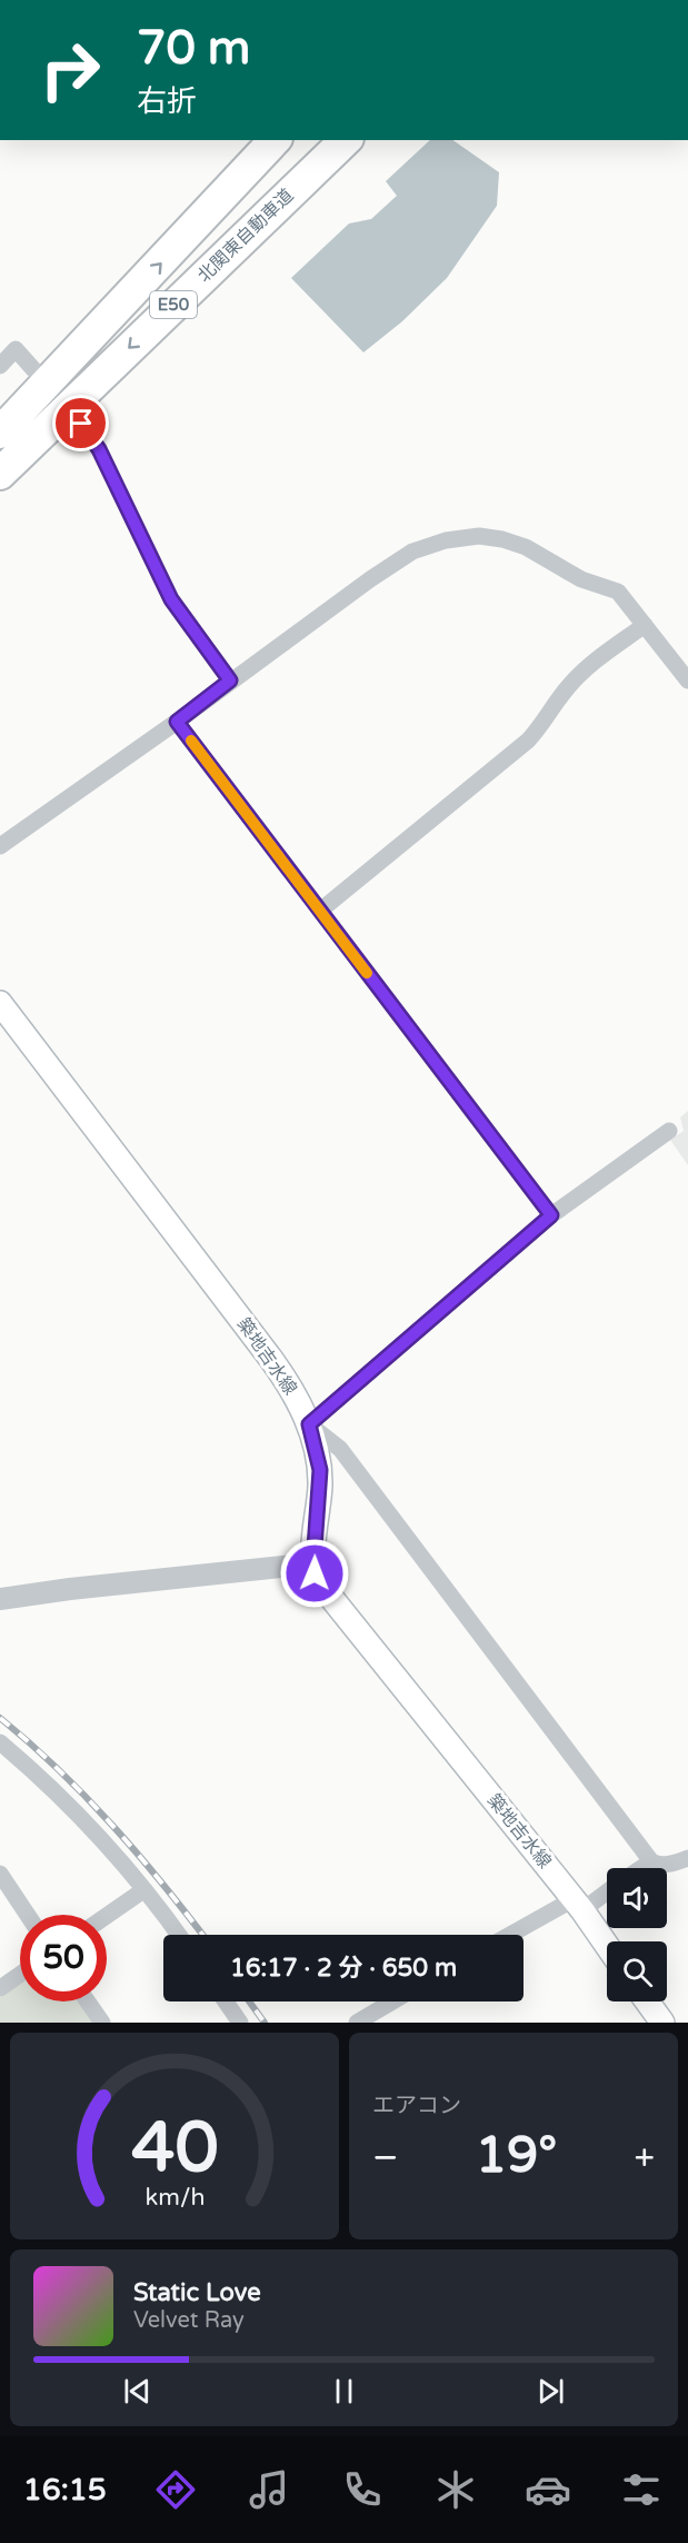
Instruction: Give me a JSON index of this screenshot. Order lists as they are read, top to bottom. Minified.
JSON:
{"streets":{"highway":["北関東自動車道","E50"],"main road":["築地吉水線"]},"page":{"turn":["70 m","右折"],"limit":"50","trip":"16:17 · 2 分 · 650 m","tile":"エアコン","heat":["−","19°","+"],"song":["Static Love","Velvet Ray"],"tabs":"16:15","gauge":["40","km/h"]}}
